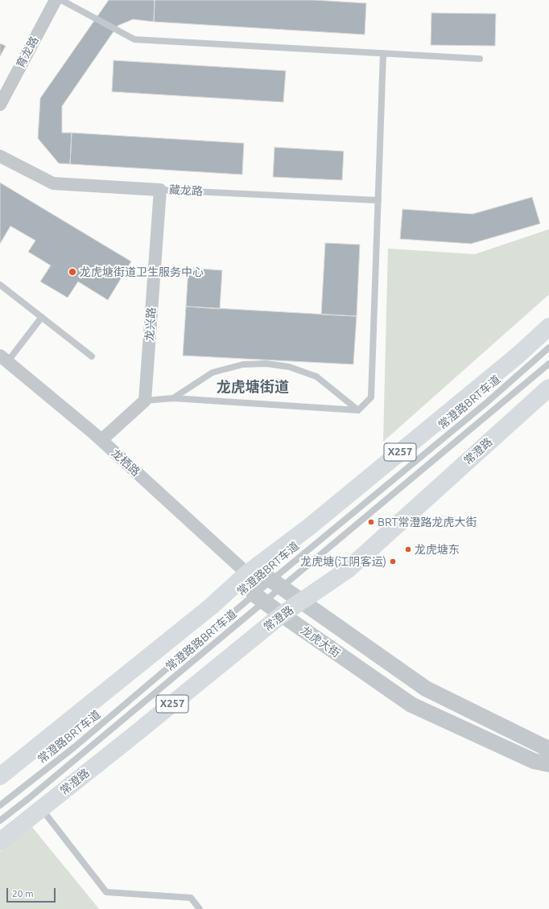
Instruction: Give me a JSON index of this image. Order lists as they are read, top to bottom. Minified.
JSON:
{"streets":{"main road":["常澄路","X257"],"street":["育龙路","藏龙路","龙兴路","龙栖路","龙虎大街"],"lane":["常澄路BRT车道","常澄路路BRT车道"]},"crossings":[["藏龙路","龙兴路"],["常澄路BRT车道","常澄路路BRT车道"],["常澄路BRT车道","龙虎大街"],["常澄路","龙虎大街"],["X257","龙栖路"],["X257","龙虎大街"],["龙栖路","龙虎大街"],["常澄路路BRT车道","龙虎大街"]],"districts":["龙虎塘街道"],"places":["龙虎塘街道卫生服务中心","BRT常澄路龙虎大街","龙虎塘东","龙虎塘(江阴客运)"],"scale_bar":"20 m"}
